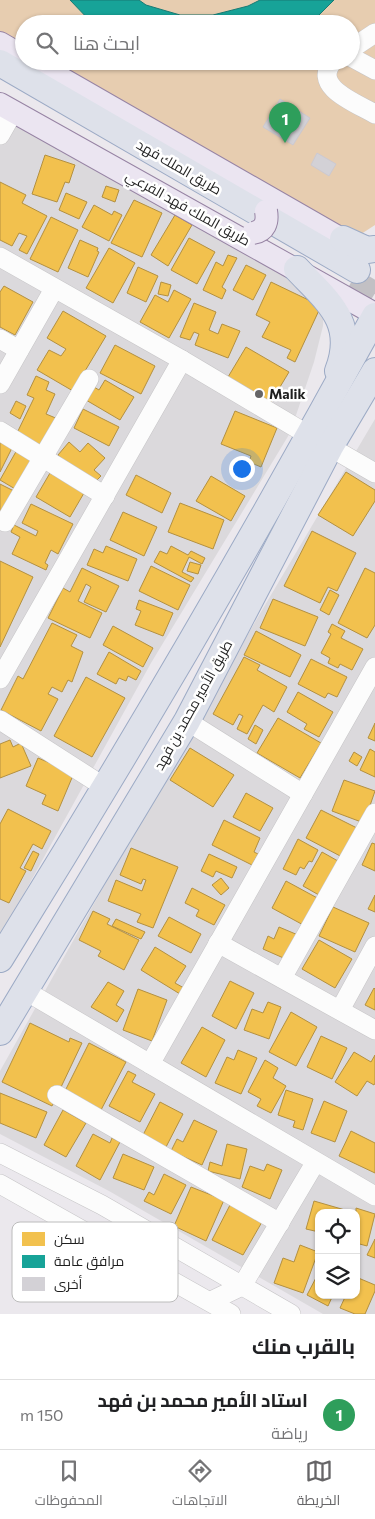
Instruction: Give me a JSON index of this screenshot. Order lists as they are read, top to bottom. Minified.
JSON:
{"streets":{"highway":["طريق الملك فهد","طريق الأمير محمد بن فهد"],"main road":["طريق الملك فهد الفرعي"]},"crossings":[["طريق الملك فهد الفرعي","طريق الأمير محمد بن فهد"]],"places":["Malik"],"legend":["سكن","مرافق عامة","أخرى"],"page":{"search":"ابحث هنا","pins":"1","heading":"بالقرب منك","list":[{"mark":"1","name":"استاد الأمير محمد بن فهد","note":"رياضة","value":"150 m"}],"nav":["الخريطة","الاتجاهات","المحفوظات"]}}
